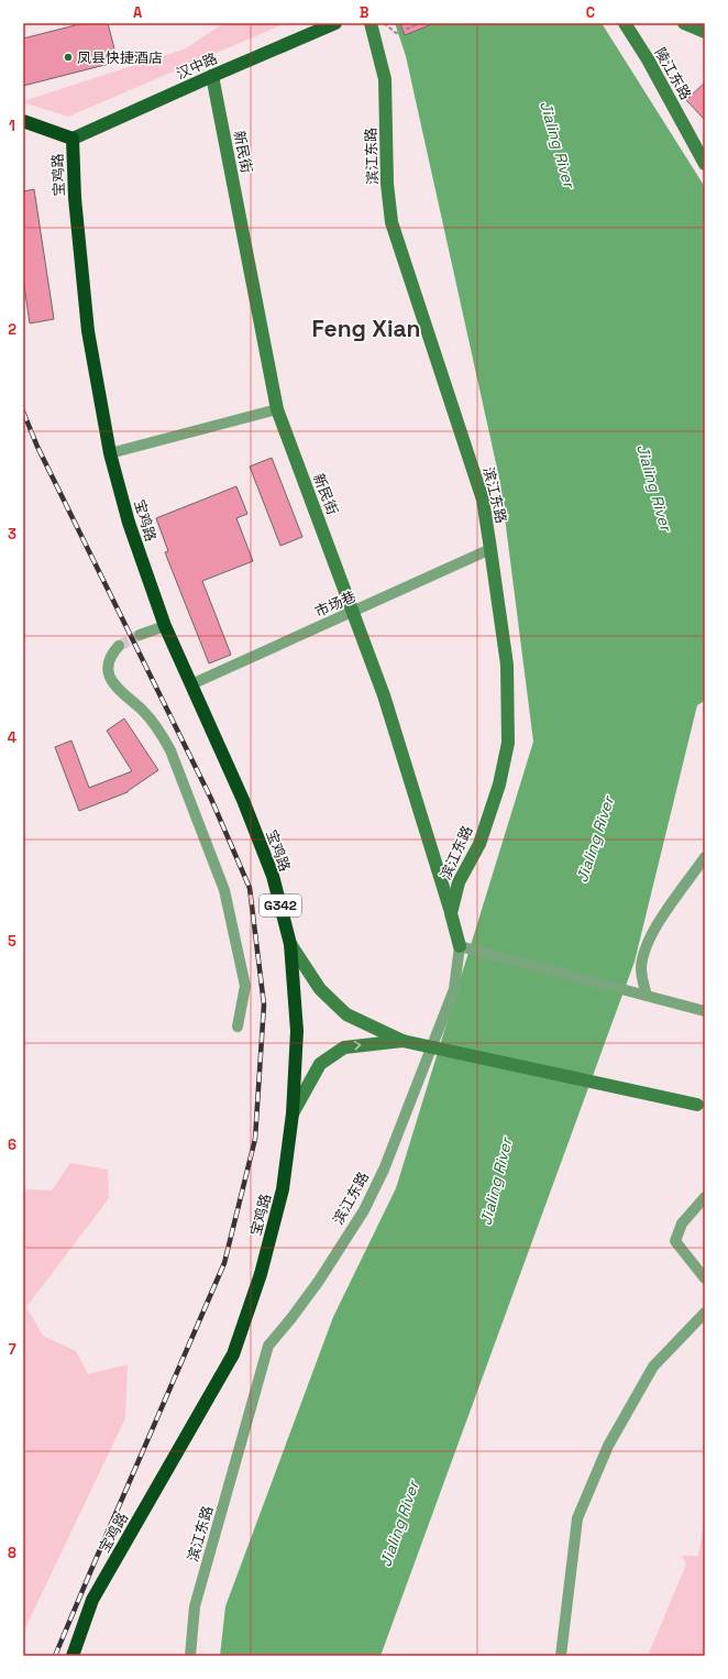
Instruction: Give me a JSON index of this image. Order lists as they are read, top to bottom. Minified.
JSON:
{"streets":{"highway":["宝鸡路","G342"],"main road":["汉中路"],"street":["陵江东路","新民街","滨江东路","市场巷"]},"crossings":[["汉中路","新民街"],["汉中路","宝鸡路"],["新民街","滨江东路"],["新民街","市场巷"],["滨江东路","市场巷"],["宝鸡路","市场巷"]],"districts":["Feng Xian"],"water":["Jialing River"],"places":["凤县快捷酒店"],"grid":{"columns":["A","B","C"],"rows":["1","2","3","4","5","6","7","8"]}}
